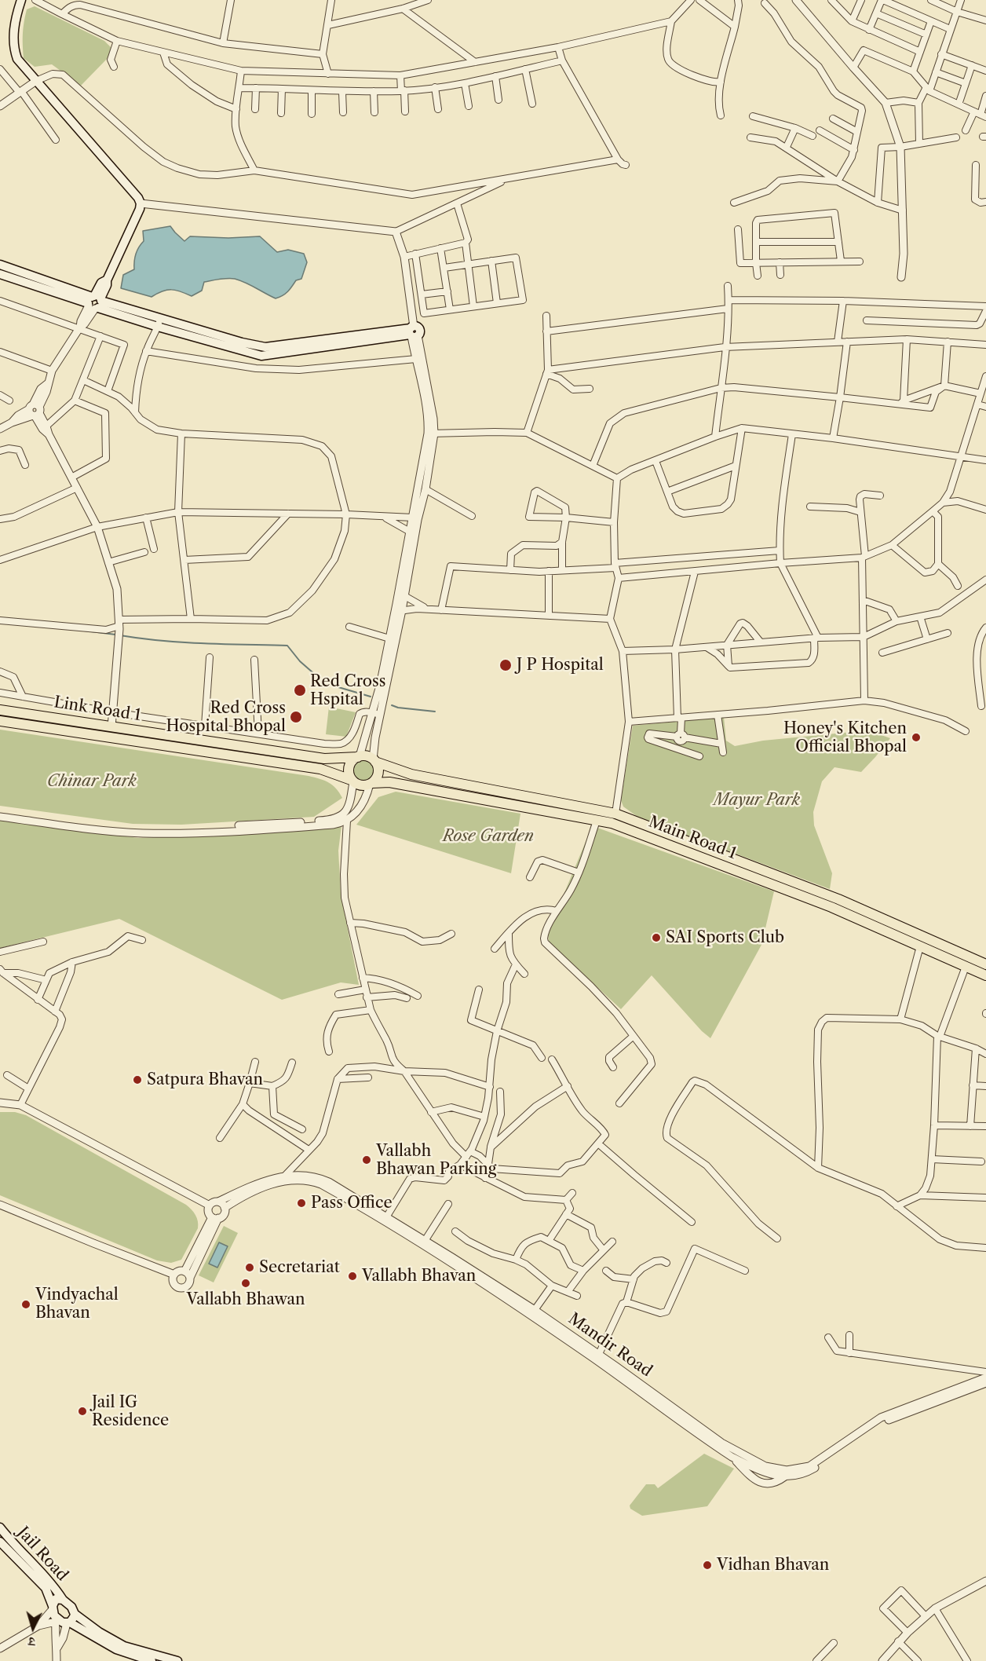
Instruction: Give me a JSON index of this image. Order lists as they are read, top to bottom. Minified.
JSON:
{"streets":{"main road":["Link Road 1","Main Road 1","Jail Road"],"street":["Mandir Road"]},"crossings":[["Link Road 1","Main Road 1"]],"parks":["Chinar Park","Mayur Park","Rose Garden"],"places":["J P Hospital","Red Cross Hspital","Red Cross Hospital Bhopal","Honey's Kitchen Official Bhopal","SAI Sports Club","Satpura Bhavan","Vallabh Bhawan Parking","Pass Office","Secretariat","Vallabh Bhavan","Vallabh Bhawan","Vindyachal Bhavan","Jail IG Residence","Vidhan Bhavan"],"north":"bottom"}
